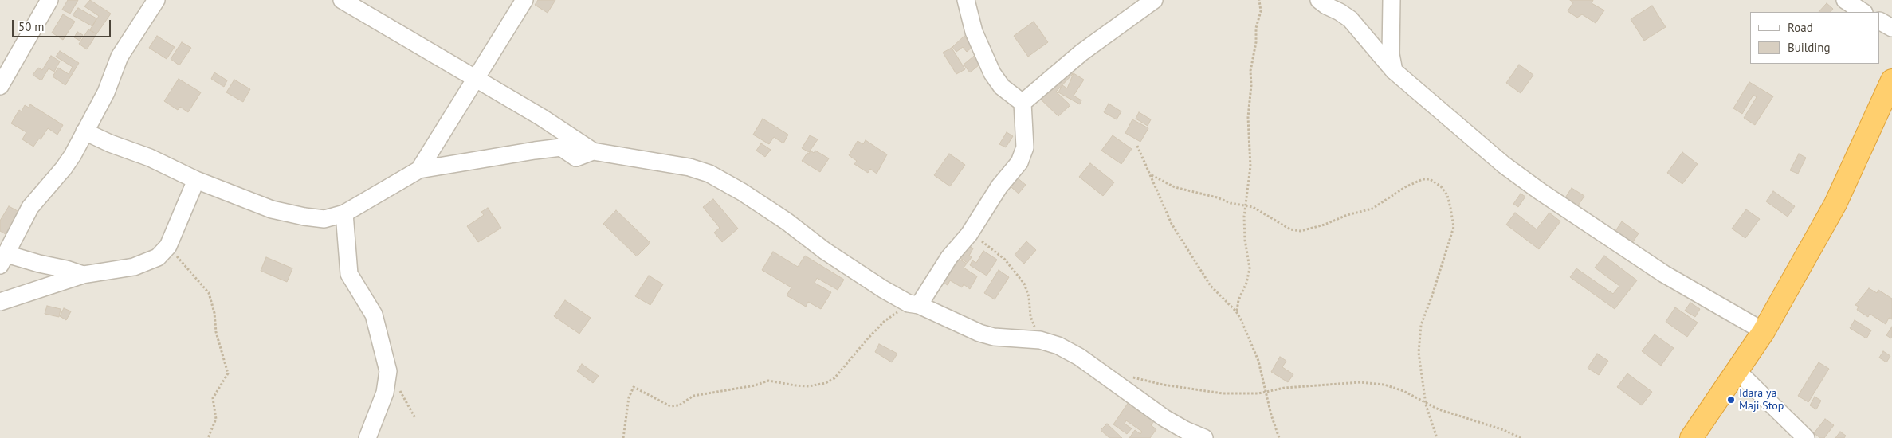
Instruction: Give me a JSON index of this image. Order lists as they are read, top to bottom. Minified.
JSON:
{"places":["Idara ya Maji Stop"],"legend":["Road","Building"],"scale_bar":"50 m"}
